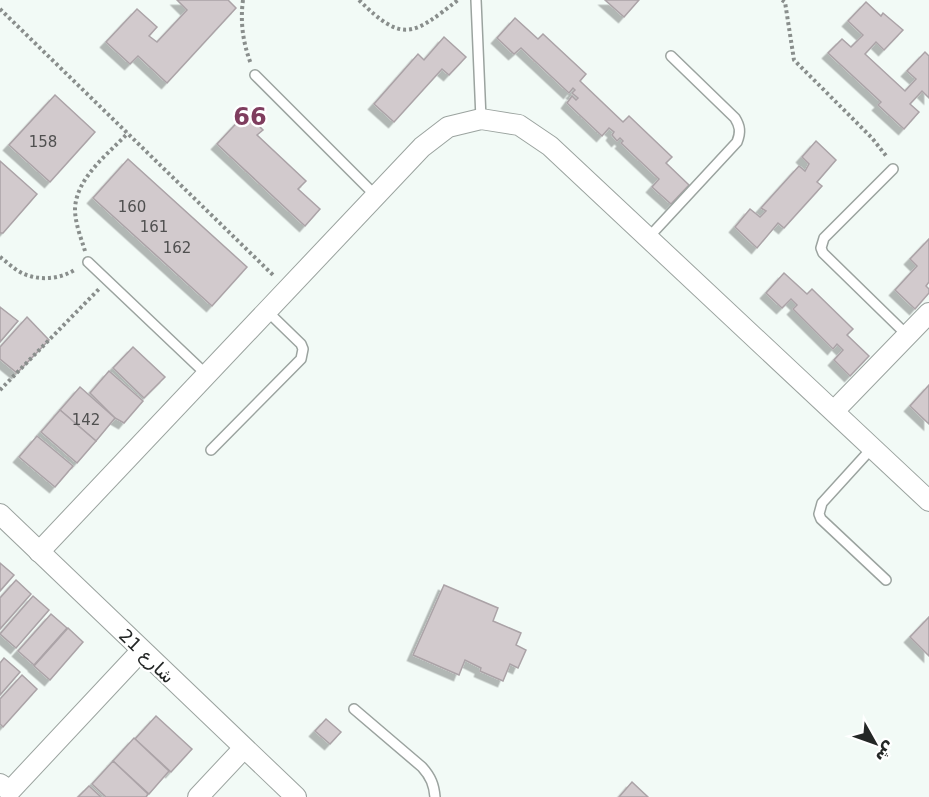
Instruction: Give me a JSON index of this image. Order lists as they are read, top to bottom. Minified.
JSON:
{"streets":{"street":["شارع 21"]},"districts":["66"],"house_numbers":["158","160","161","162","142"],"north":"bottom right"}
